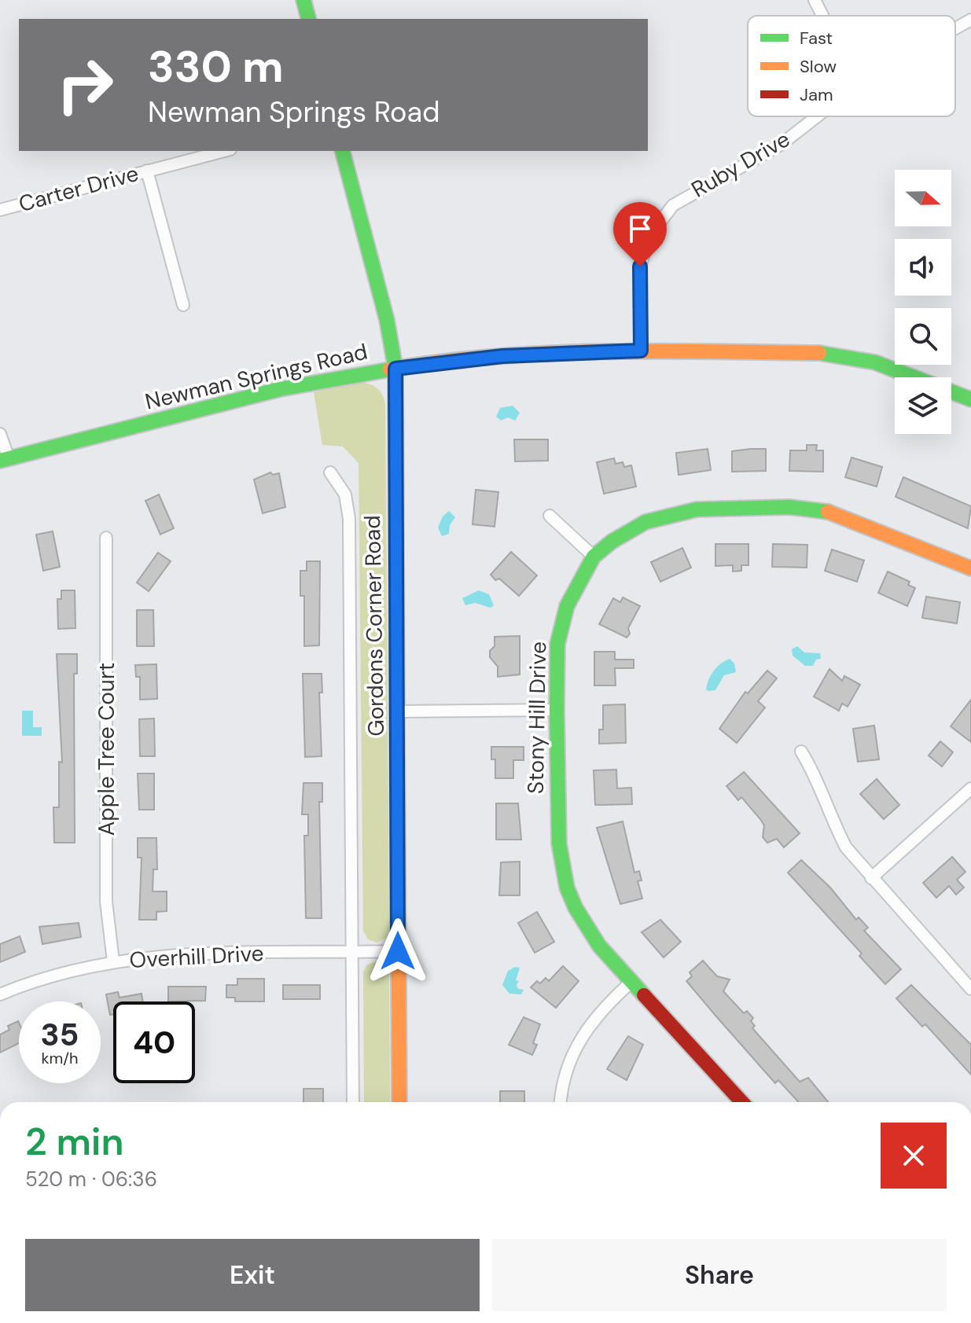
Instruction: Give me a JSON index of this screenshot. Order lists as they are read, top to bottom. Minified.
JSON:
{"streets":{"street":["Ruby Drive","Carter Drive","Newman Springs Road","Gordons Corner Road","Stony Hill Drive","Apple Tree Court","Overhill Drive"]},"crossings":[["Ruby Drive","Newman Springs Road"],["Newman Springs Road","Gordons Corner Road"],["Gordons Corner Road","Overhill Drive"],["Apple Tree Court","Overhill Drive"]],"legend":["Fast","Slow","Jam"],"north":"right","page":{"turn":["330 m","Newman Springs Road"],"speed":"35 km/h","limit":"40","heading":["2 min","520 m · 06:36"],"buttons":["Exit","Share"]}}
